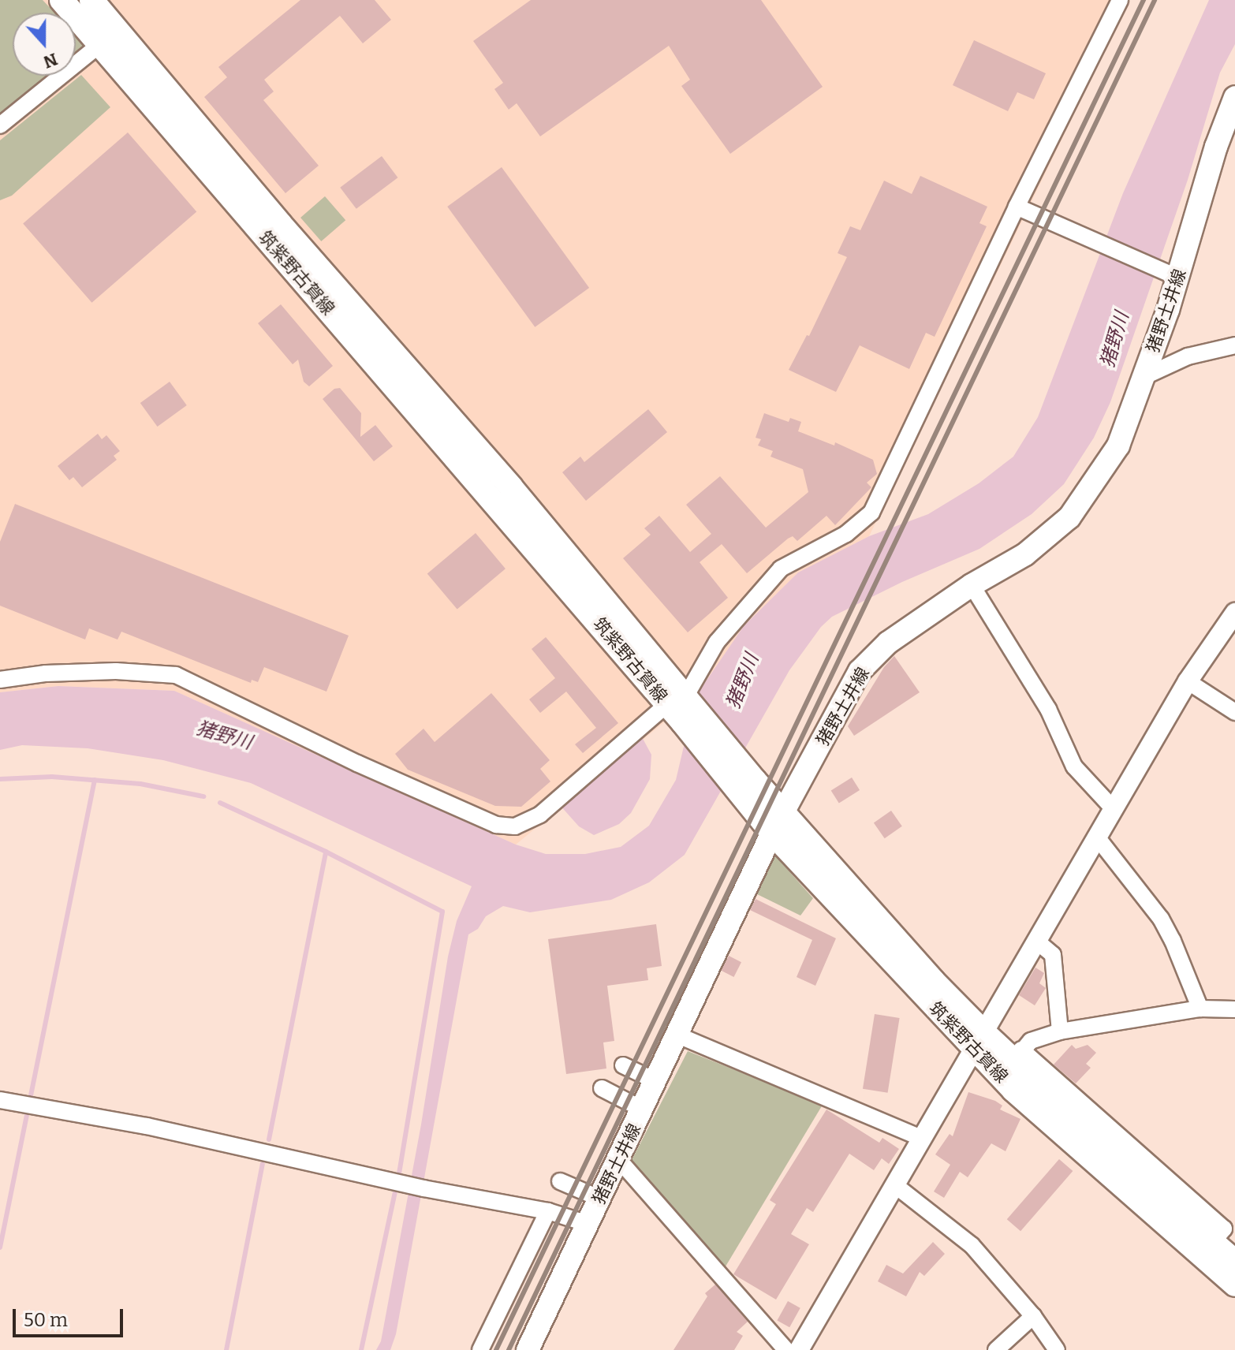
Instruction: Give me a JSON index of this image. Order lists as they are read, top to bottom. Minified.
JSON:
{"streets":{"main road":["筑紫野古賀線","猪野土井線"]},"crossings":[["筑紫野古賀線","猪野土井線"]],"water":["猪野川"],"scale_bar":"50 m","north":"bottom"}
